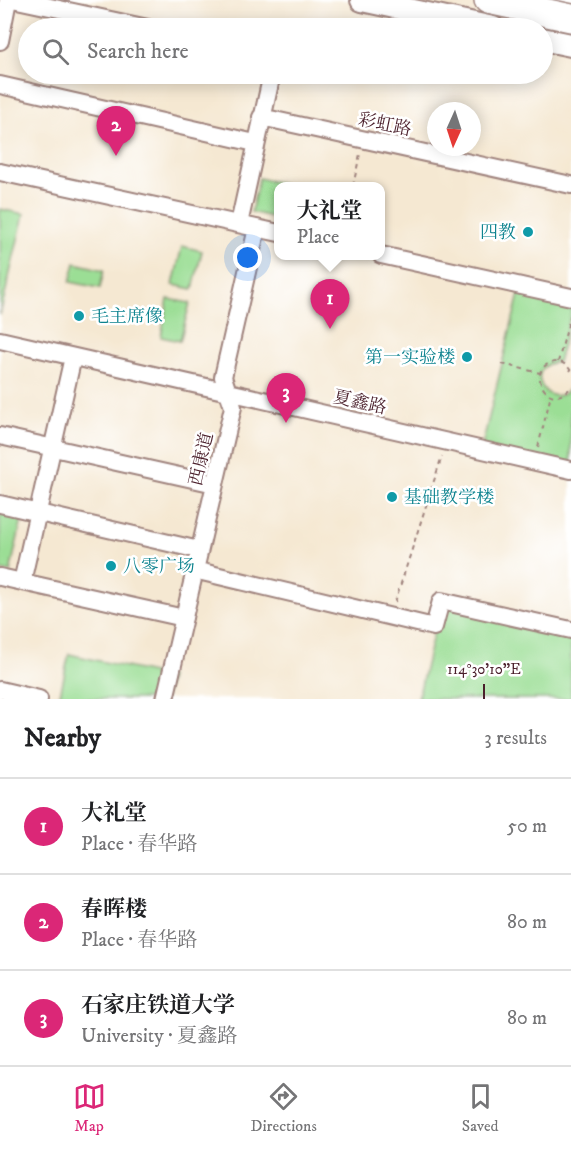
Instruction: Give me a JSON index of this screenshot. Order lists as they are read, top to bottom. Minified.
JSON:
{"streets":{"street":["彩虹路","夏鑫路","西康道"]},"crossings":[["夏鑫路","西康道"]],"places":["四教","毛主席像","第一实验楼","基础教学楼","八零广场"],"north":"bottom","page":{"search":"Search here","pins":["2","1","3"],"popup":["大礼堂","Place"],"heading":["Nearby","3 results"],"list":[{"mark":"1","name":"大礼堂","note":"Place · 春华路","value":"50 m"},{"mark":"2","name":"春晖楼","note":"Place · 春华路","value":"80 m"},{"mark":"3","name":"石家庄铁道大学","note":"University · 夏鑫路","value":"80 m"}],"nav":["Map","Directions","Saved"]},"coordinates":["114°30'10\"E"]}
